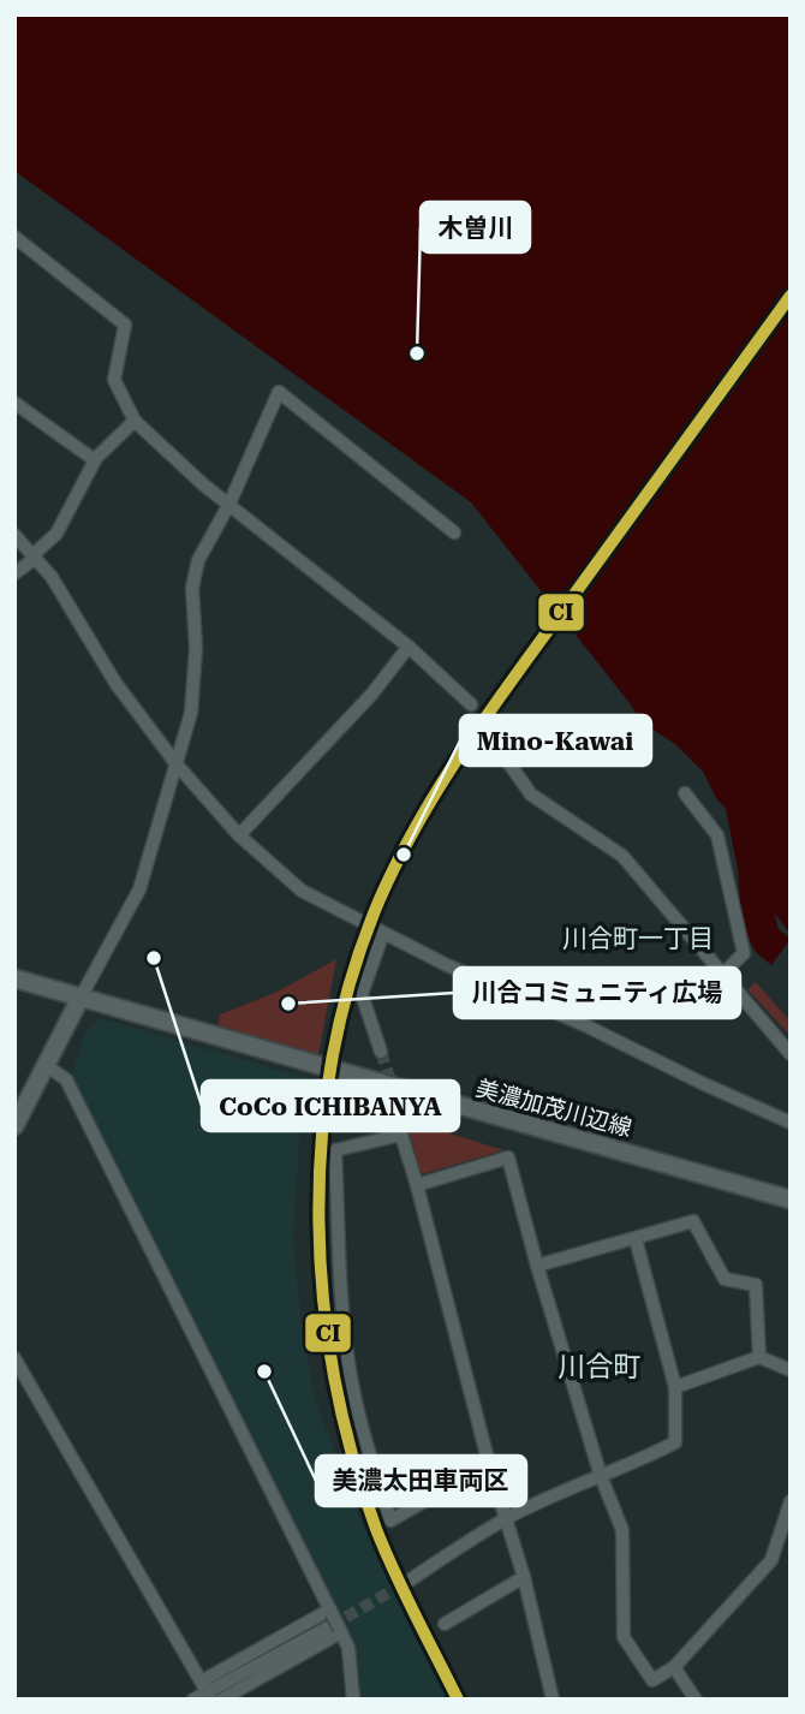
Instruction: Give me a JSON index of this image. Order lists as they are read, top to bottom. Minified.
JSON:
{"streets":{"main road":["美濃加茂川辺線"]},"districts":["川合町一丁目","川合町"],"places":["木曽川","Mino-Kawai","CoCo ICHIBANYA","川合コミュニティ広場","美濃太田車両区"],"lines":["transit line CI"]}
